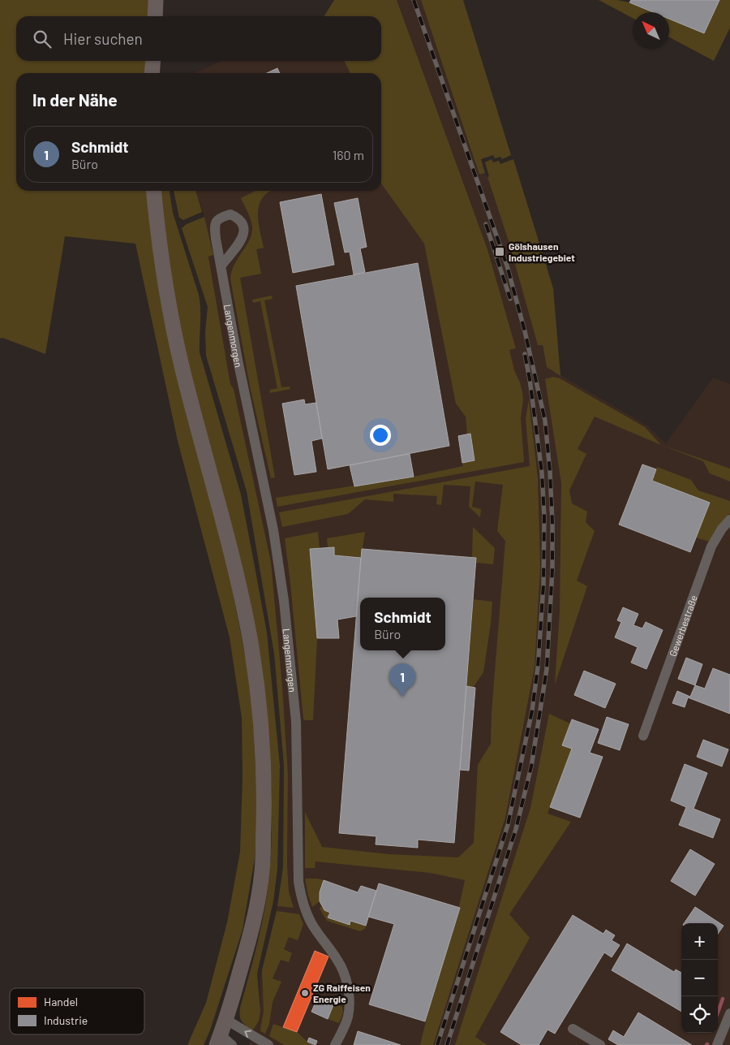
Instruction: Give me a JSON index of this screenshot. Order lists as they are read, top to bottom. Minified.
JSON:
{"streets":{"street":["Langenmorgen","Gewerbestraße"]},"places":{"transit":["Gölshausen Industriegebiet"],"other":["ZG Raiffeisen Energie"]},"legend":["Handel","Industrie"],"north":"top left","page":{"search":"Hier suchen","heading":"In der Nähe","list":[{"mark":"1","name":"Schmidt","note":"Büro","value":"160 m"}],"popup":["Schmidt","Büro"],"pins":"1","map_buttons":["+","−"]}}
